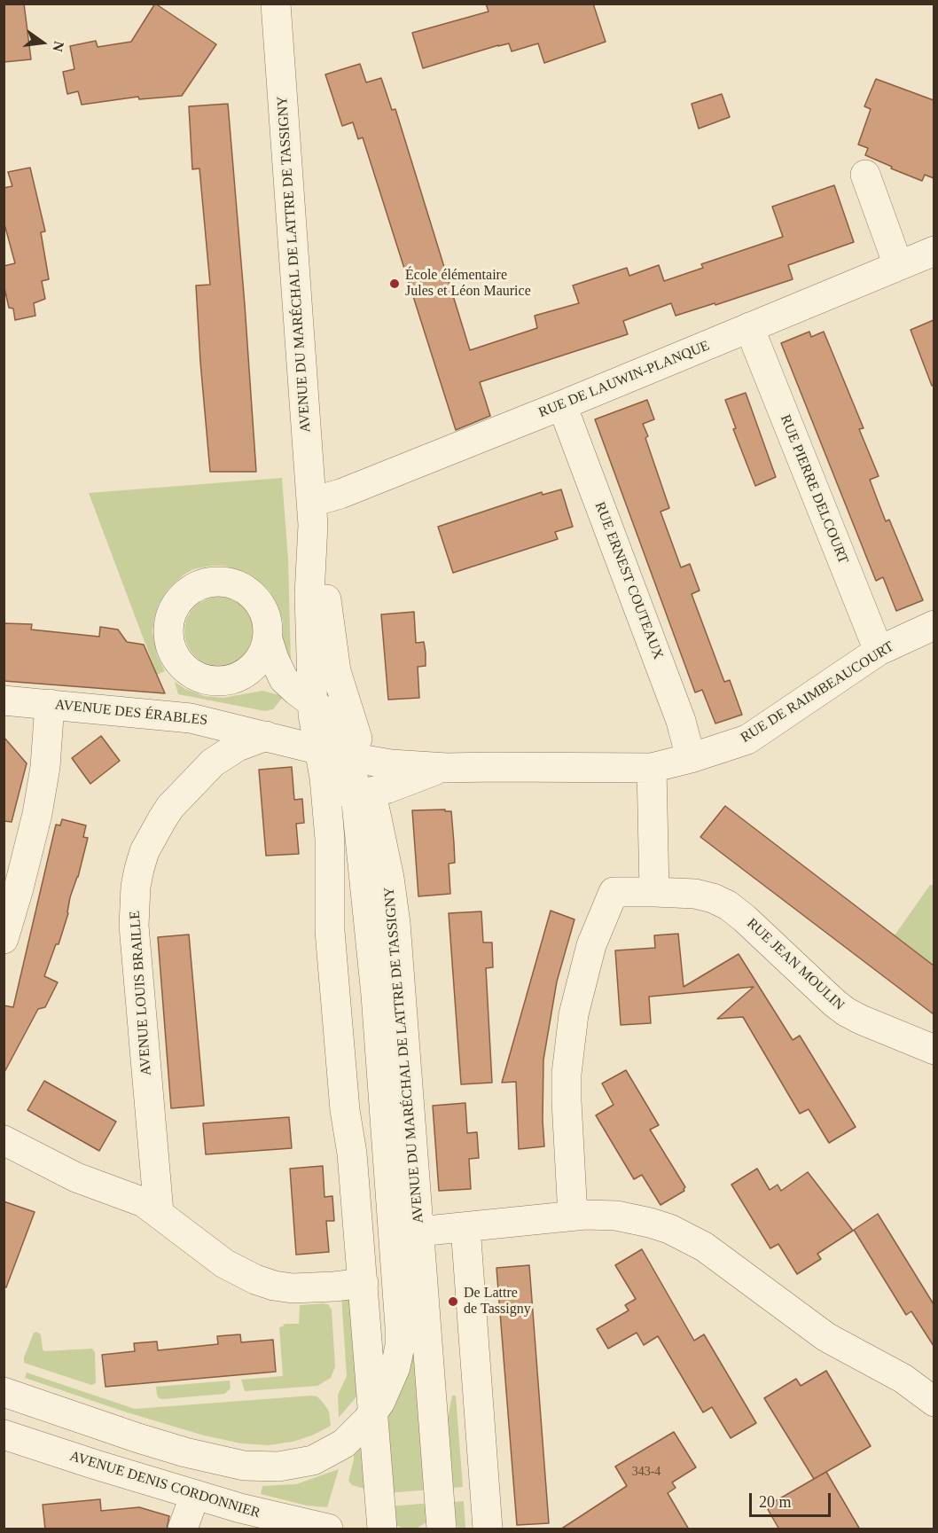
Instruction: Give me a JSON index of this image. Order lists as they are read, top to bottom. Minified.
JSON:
{"streets":{"street":["AVENUE DU MARÉCHAL DE LATTRE DE TASSIGNY","RUE DE LAUWIN-PLANQUE","RUE PIERRE DELCOURT","RUE ERNEST COUTEAUX","RUE DE RAIMBEAUCOURT","AVENUE DES ÉRABLES","RUE JEAN MOULIN","AVENUE LOUIS BRAILLE","AVENUE DENIS CORDONNIER"]},"crossings":[["AVENUE DU MARÉCHAL DE LATTRE DE TASSIGNY","RUE DE LAUWIN-PLANQUE"],["AVENUE DU MARÉCHAL DE LATTRE DE TASSIGNY","RUE DE RAIMBEAUCOURT"],["AVENUE DU MARÉCHAL DE LATTRE DE TASSIGNY","AVENUE DES ÉRABLES"],["RUE DE LAUWIN-PLANQUE","RUE PIERRE DELCOURT"],["RUE DE LAUWIN-PLANQUE","RUE ERNEST COUTEAUX"],["RUE PIERRE DELCOURT","RUE DE RAIMBEAUCOURT"],["RUE ERNEST COUTEAUX","RUE DE RAIMBEAUCOURT"],["RUE DE RAIMBEAUCOURT","AVENUE DES ÉRABLES"],["AVENUE DES ÉRABLES","AVENUE LOUIS BRAILLE"]],"places":["École élémentaire Jules et Léon Maurice","De Lattre de Tassigny"],"house_numbers":["343-4"],"scale_bar":"20 m","north":"right"}
